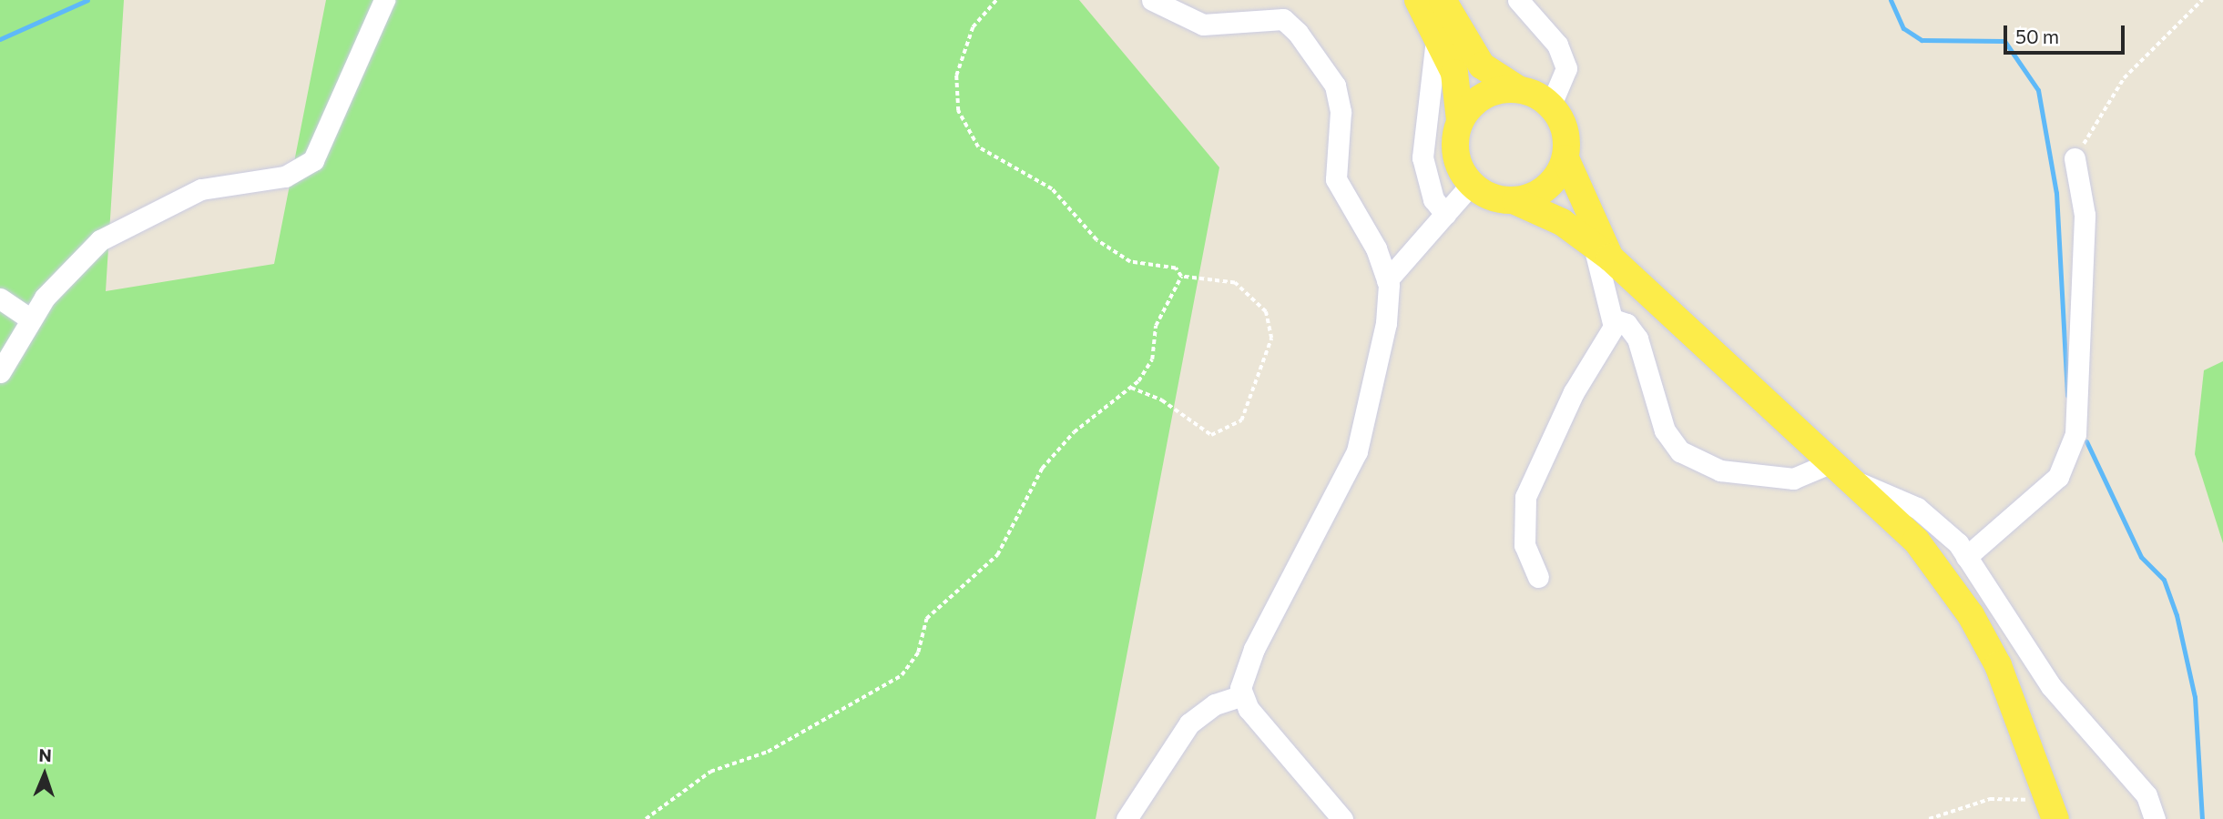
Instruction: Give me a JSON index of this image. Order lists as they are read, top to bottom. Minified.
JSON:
{"scale_bar":"50 m","north":"top"}
